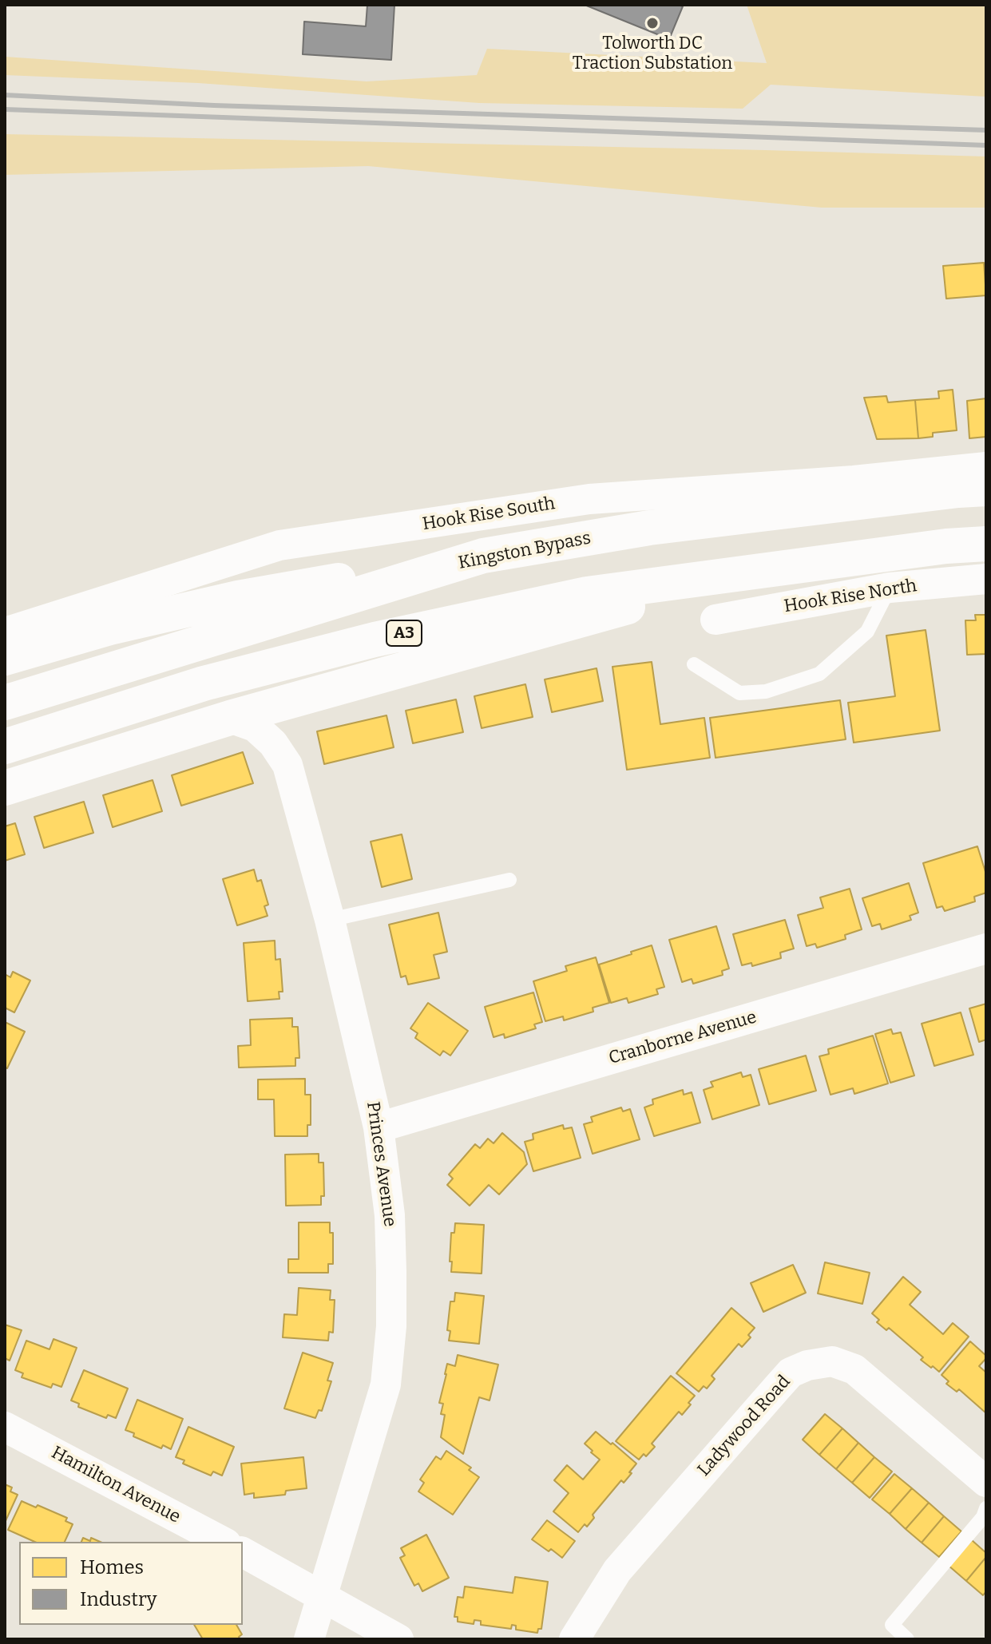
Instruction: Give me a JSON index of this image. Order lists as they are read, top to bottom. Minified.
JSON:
{"streets":{"highway":["Kingston Bypass","A3"],"street":["Hook Rise South","Hook Rise North","Cranborne Avenue","Princes Avenue","Ladywood Road","Hamilton Avenue"]},"crossings":[["Cranborne Avenue","Princes Avenue"]],"places":["Tolworth DC Traction Substation"],"legend":["Homes","Industry"]}
